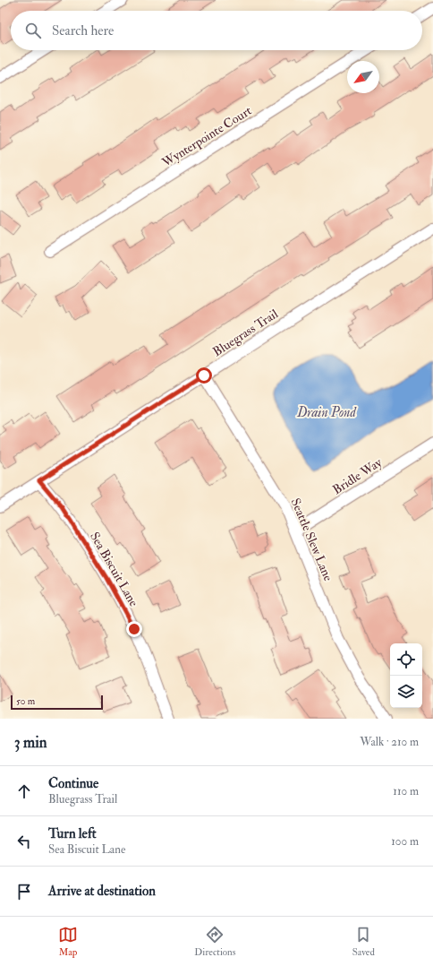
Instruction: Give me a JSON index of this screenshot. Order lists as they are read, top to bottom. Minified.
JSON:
{"streets":{"street":["Wynterpointe Court","Bluegrass Trail","Bridle Way","Seattle Slew Lane","Sea Biscuit Lane"]},"crossings":[["Bluegrass Trail","Seattle Slew Lane"],["Bluegrass Trail","Sea Biscuit Lane"],["Bridle Way","Seattle Slew Lane"]],"water":["Drain Pond"],"scale_bar":"50 m","north":"bottom left","page":{"search":"Search here","scale":"50 m","heading":["3 min","Walk · 210 m"],"list":[["Continue","Bluegrass Trail","110 m"],["Turn left","Sea Biscuit Lane","100 m"],"Arrive at destination"],"nav":["Map","Directions","Saved"]}}
